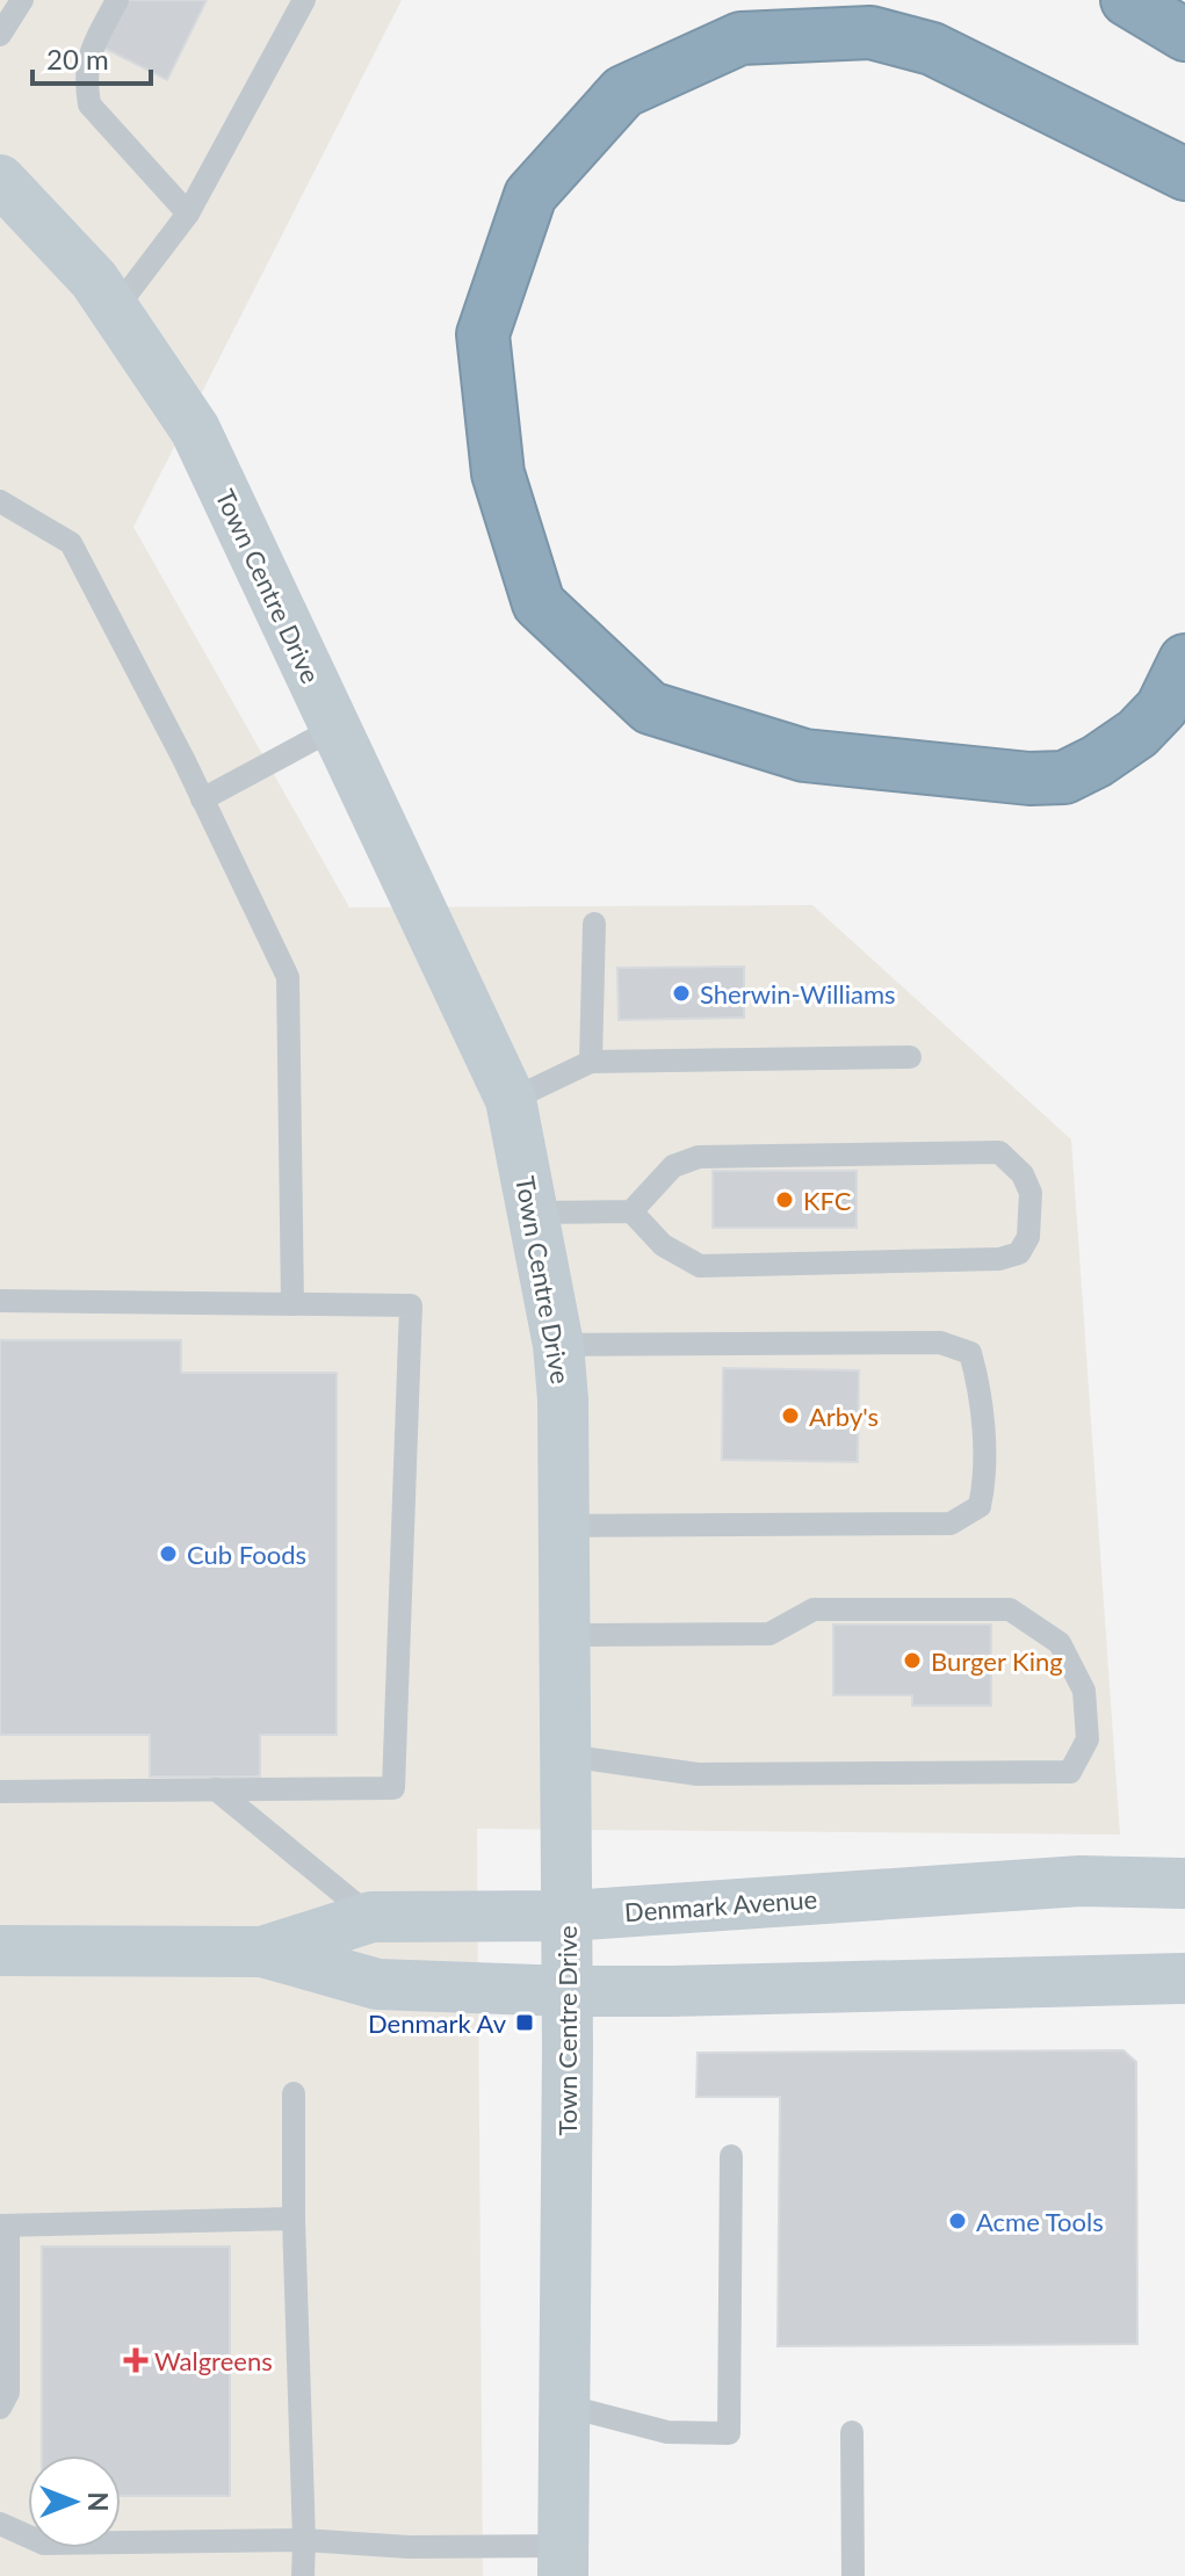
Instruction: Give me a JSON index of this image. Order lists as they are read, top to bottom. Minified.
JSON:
{"streets":{"street":["Town Centre Drive","Denmark Avenue"]},"crossings":[["Town Centre Drive","Denmark Avenue"]],"places":{"other":["Sherwin-Williams","KFC","Arby's","Cub Foods","Burger King","Acme Tools"],"transit":["Denmark Av"],"health":["Walgreens"]},"scale_bar":"20 m","north":"right"}
